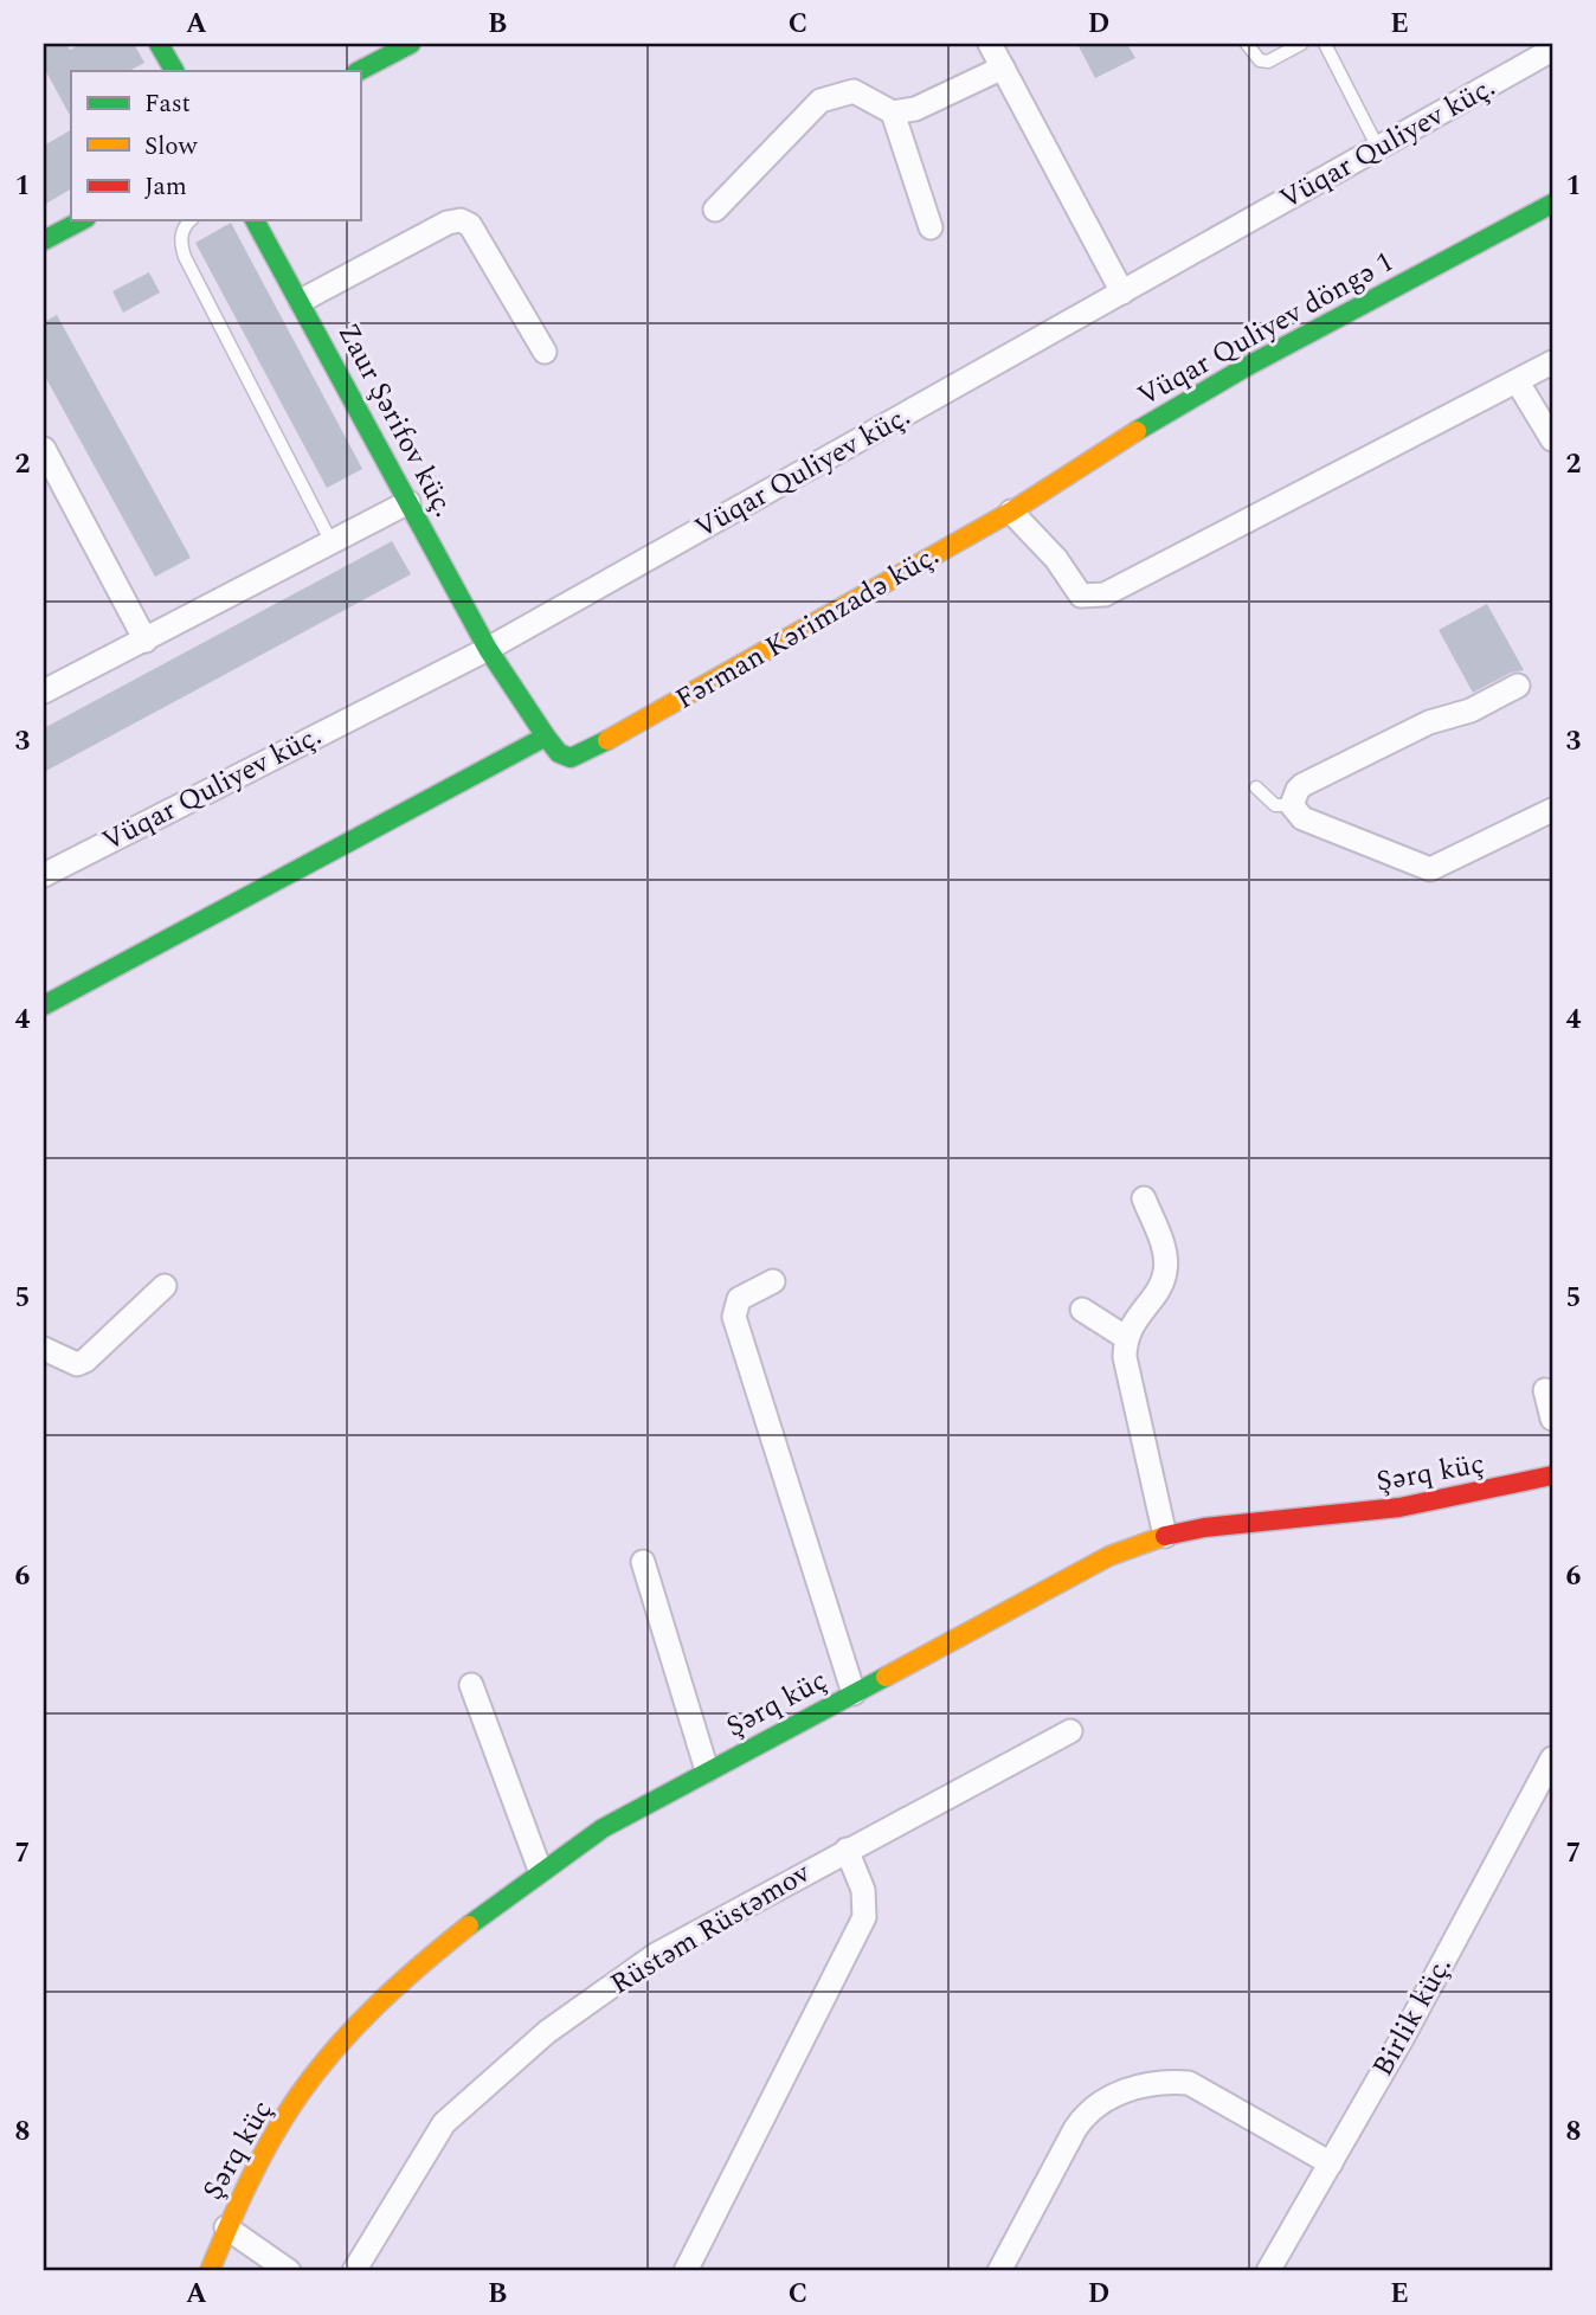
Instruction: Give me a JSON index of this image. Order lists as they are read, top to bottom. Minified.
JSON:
{"streets":{"street":["Vüqar Quliyev küç.","Vüqar Quliyev döngə 1","Zaur Şərifov küç.","Fərman Kərimzadə küç.","Şərq küç","Rüstəm Rüstəmov","Birlik küç."]},"crossings":[["Vüqar Quliyev küç.","Zaur Şərifov küç."],["Vüqar Quliyev döngə 1","Fərman Kərimzadə küç."],["Zaur Şərifov küç.","Fərman Kərimzadə küç."]],"legend":["Fast","Slow","Jam"],"grid":{"columns":["A","B","C","D","E"],"rows":["1","2","3","4","5","6","7","8"]}}
